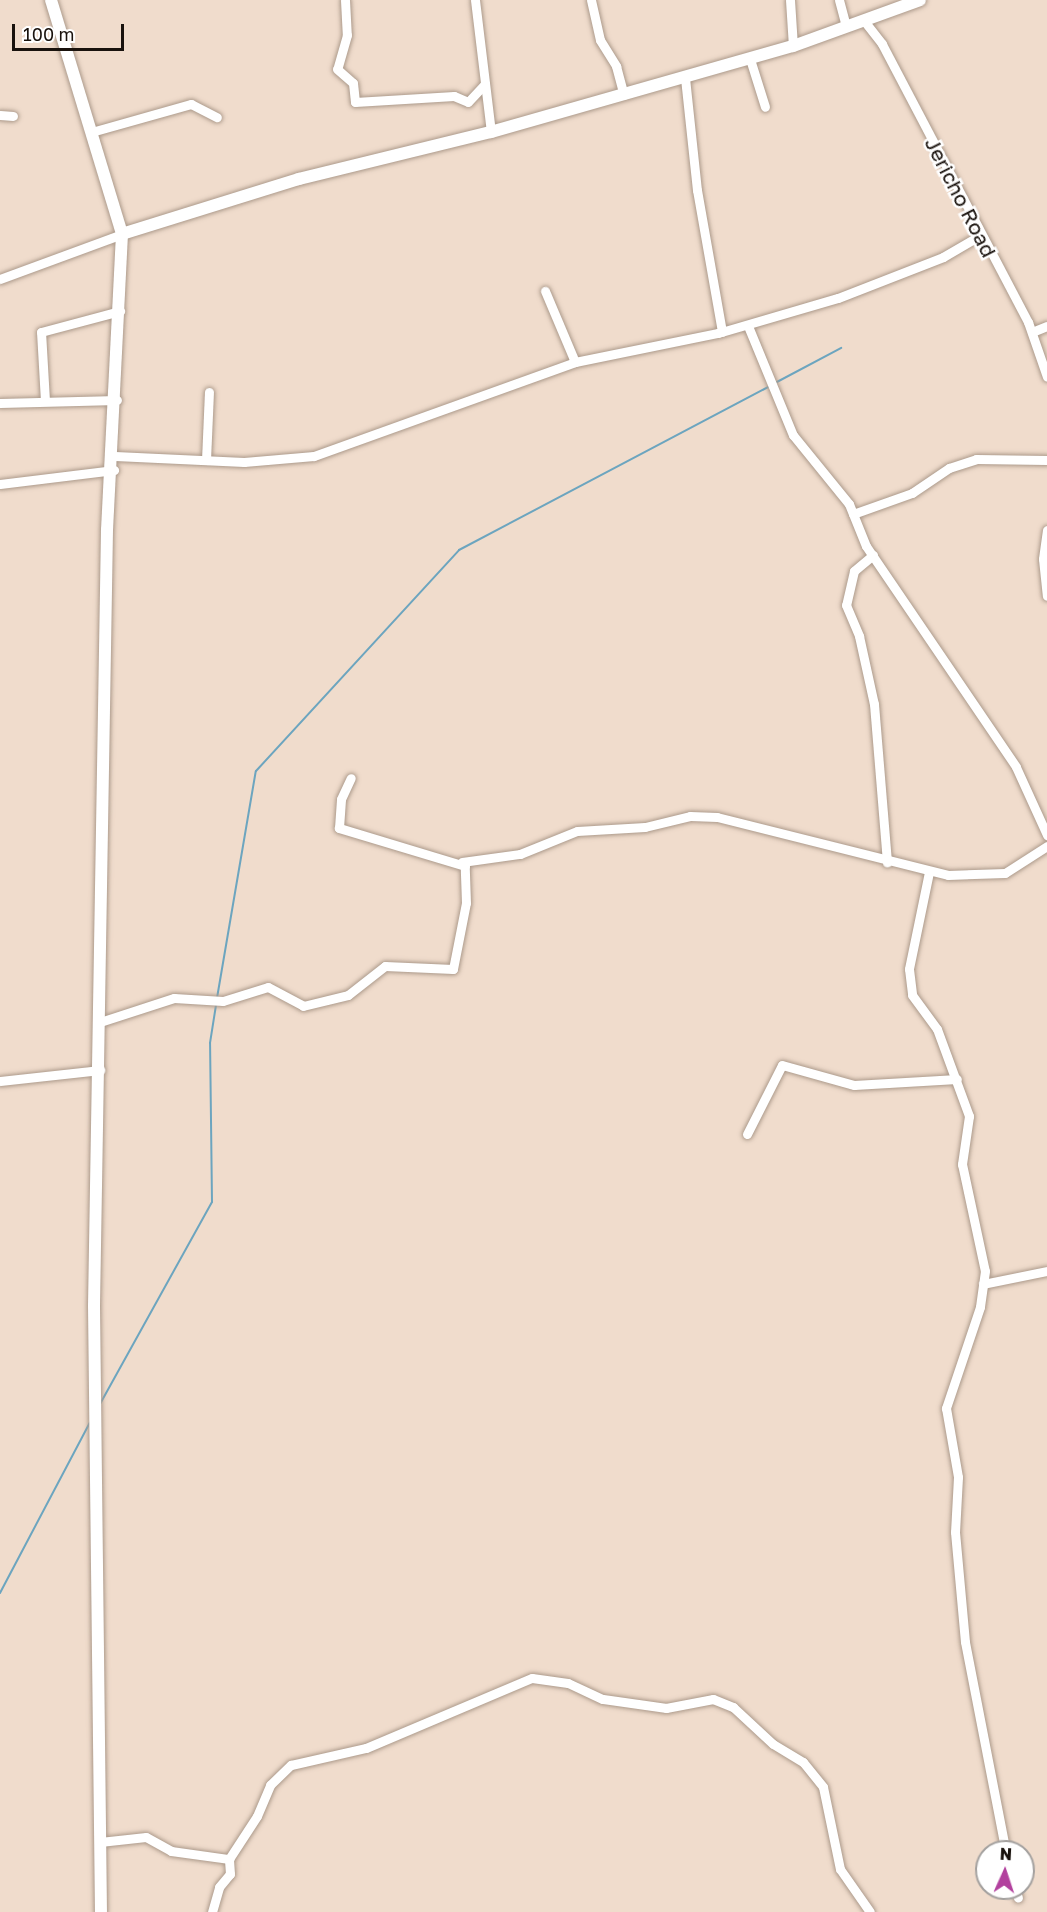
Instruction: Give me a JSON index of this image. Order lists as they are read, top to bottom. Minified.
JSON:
{"streets":{"street":["Jericho Road"]},"scale_bar":"100 m","north":"top"}
